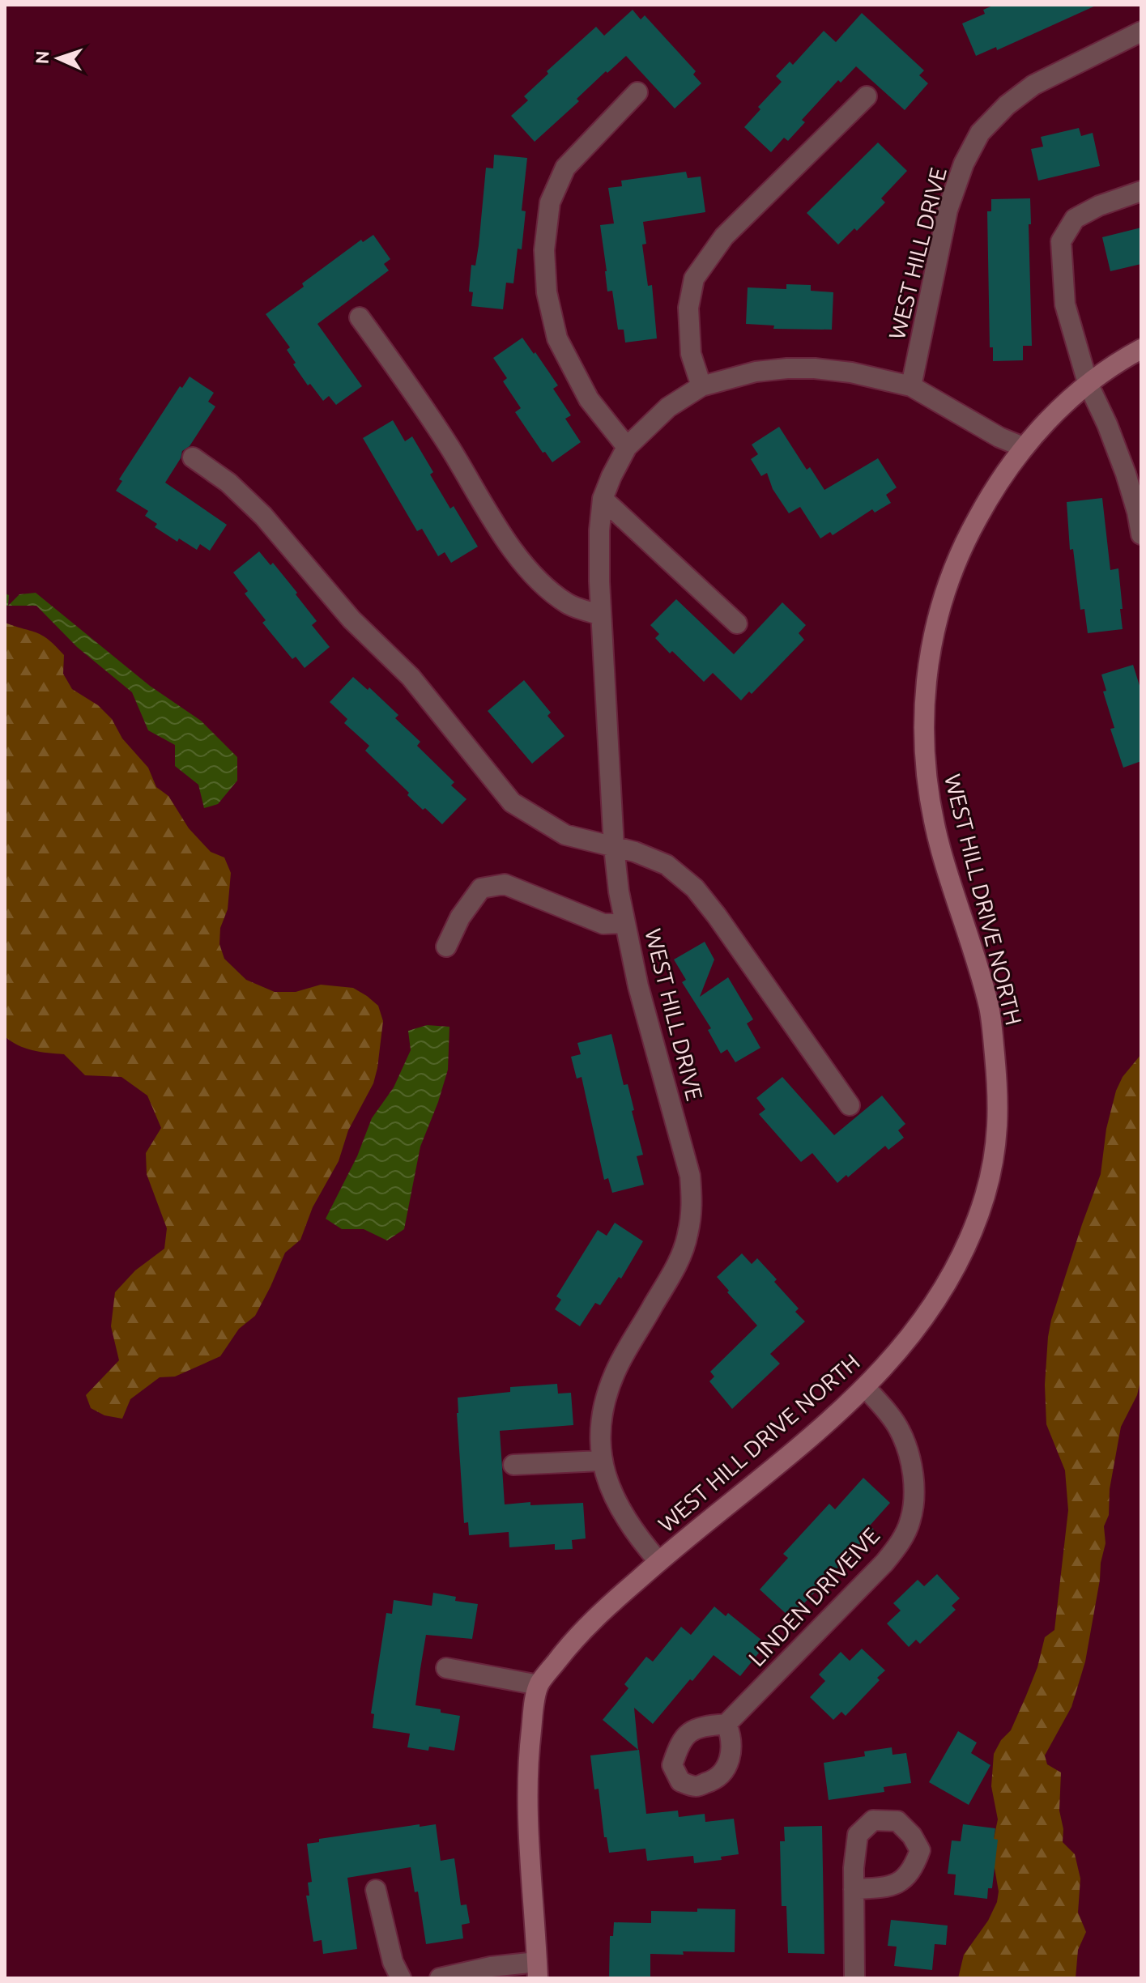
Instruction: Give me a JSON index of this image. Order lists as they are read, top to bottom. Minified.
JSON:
{"streets":{"street":["WEST HILL DRIVE","WEST HILL DRIVE NORTH","LINDEN DRIVEIVE"]},"crossings":[["WEST HILL DRIVE","WEST HILL DRIVE NORTH"],["WEST HILL DRIVE NORTH","LINDEN DRIVEIVE"]],"north":"left"}
